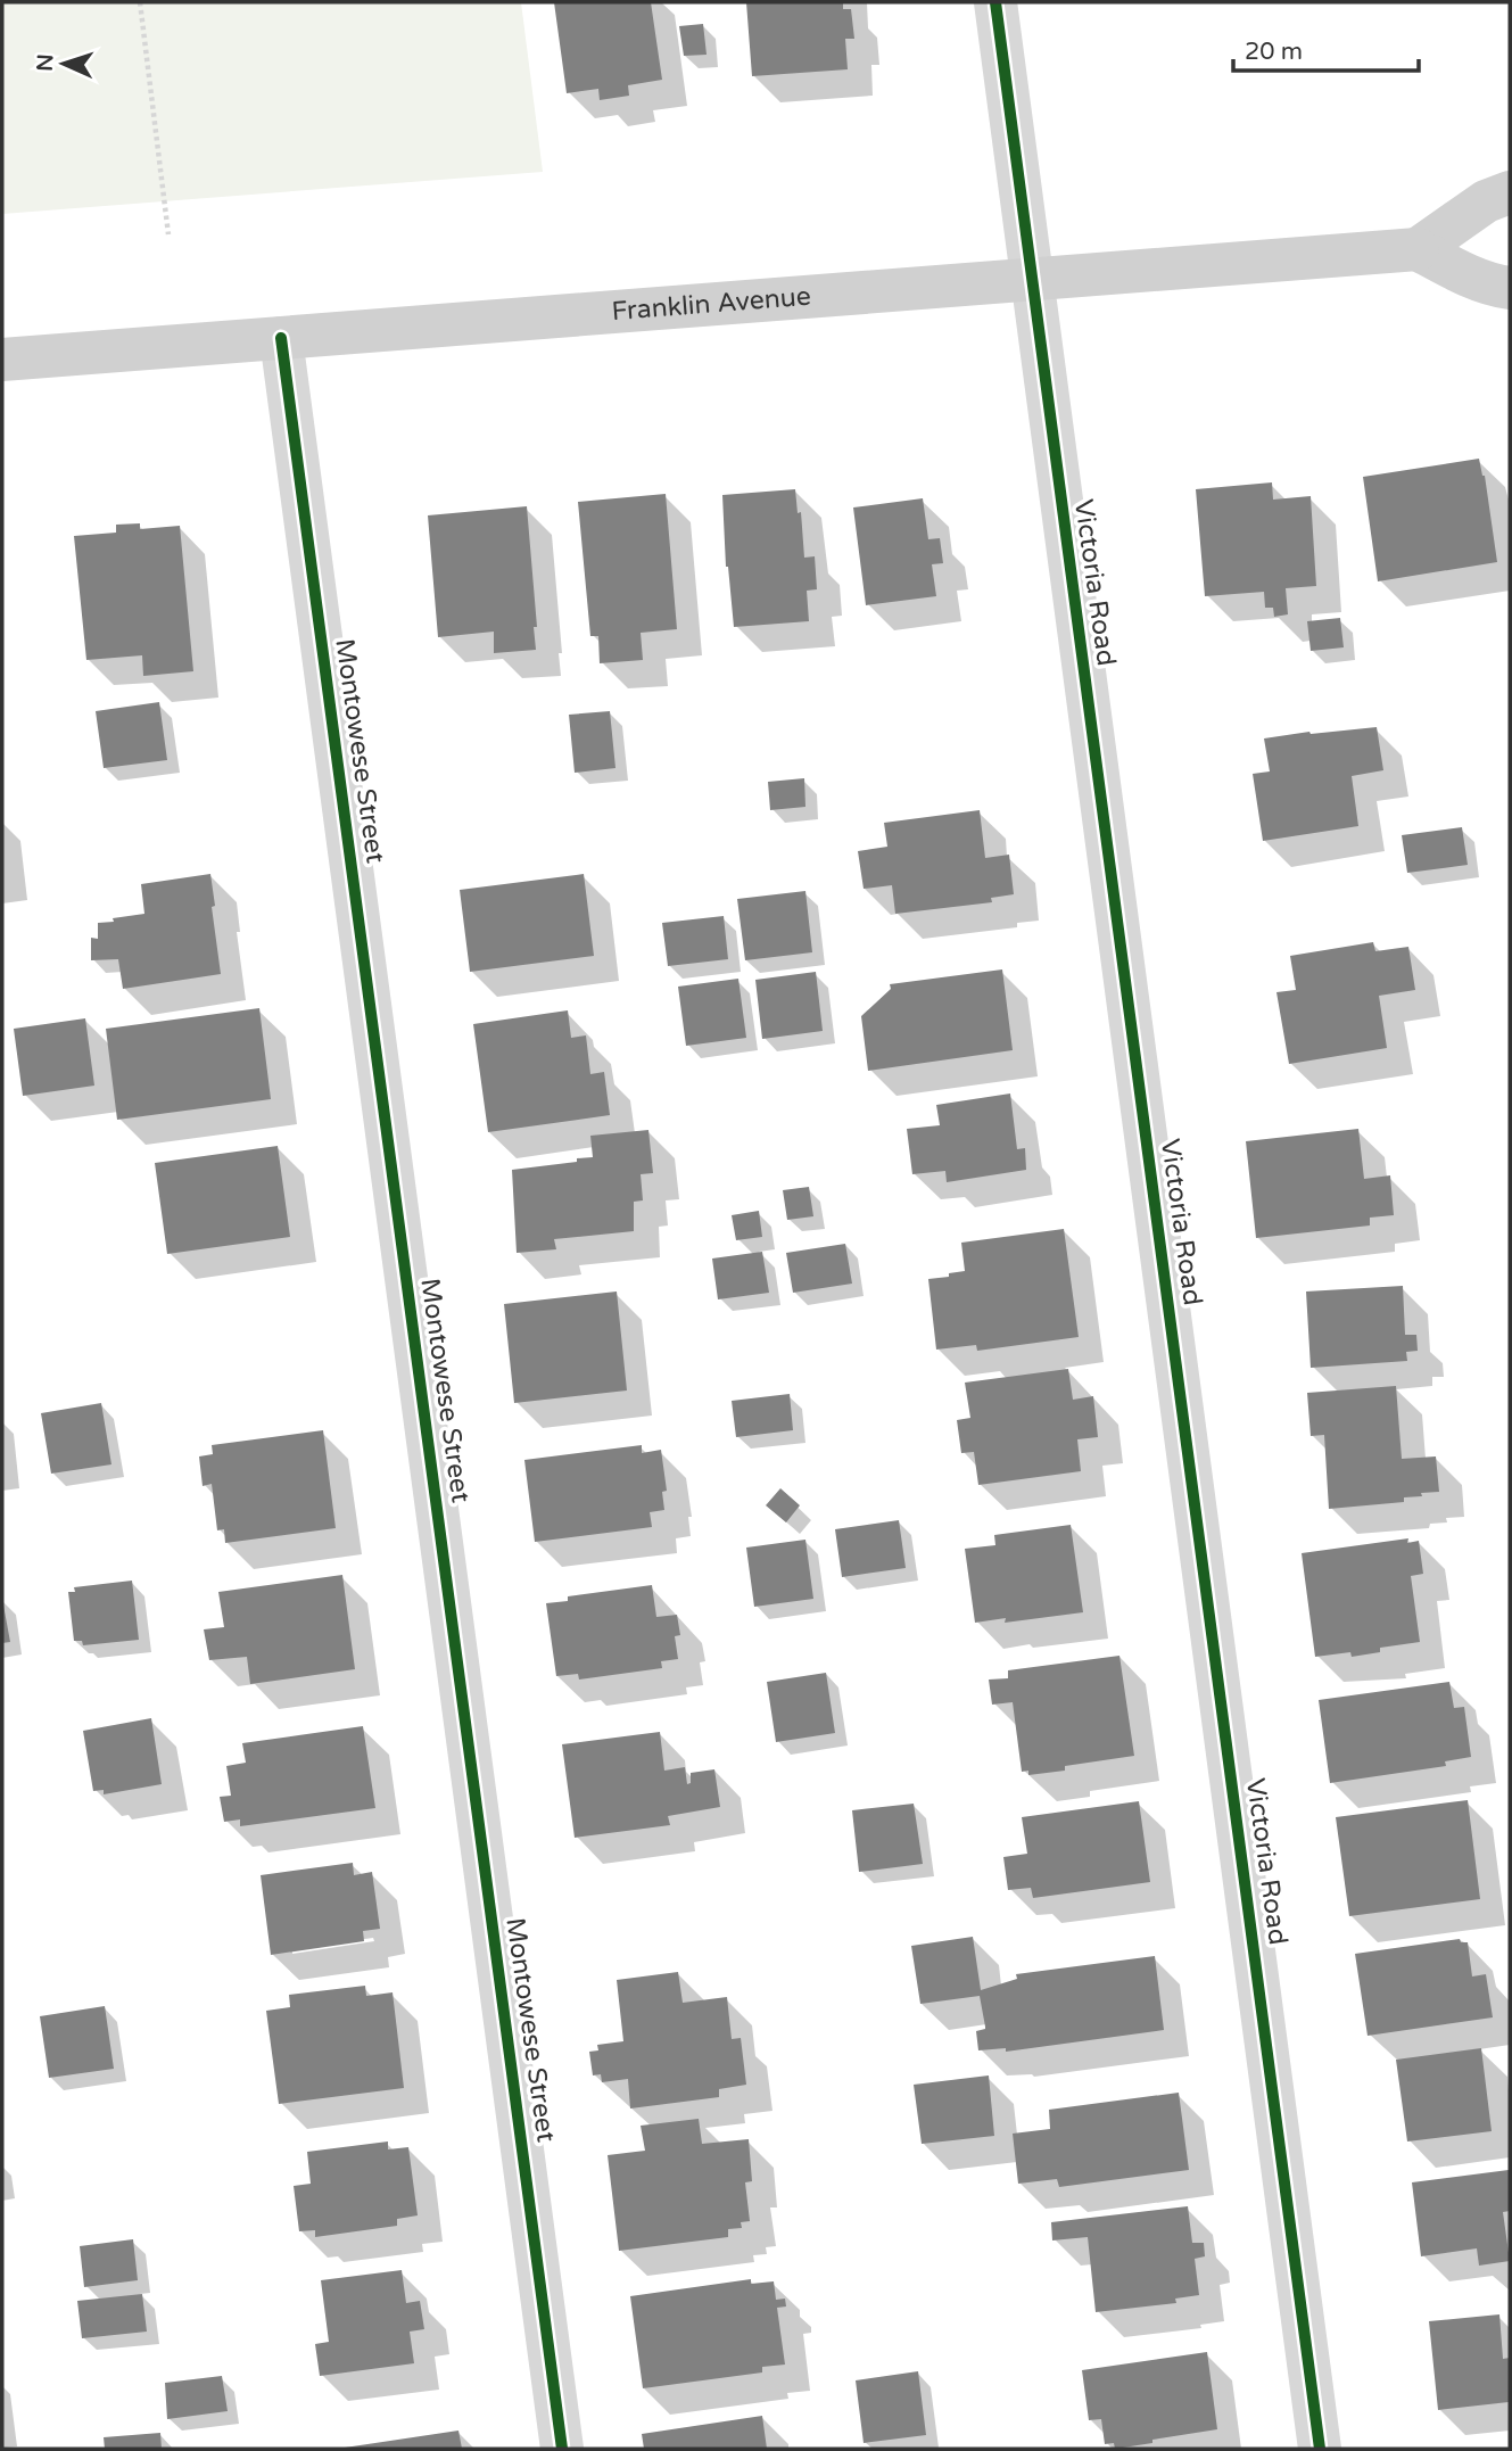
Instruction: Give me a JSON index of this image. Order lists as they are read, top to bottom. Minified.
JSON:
{"streets":{"main road":["Franklin Avenue"],"street":["Victoria Road","Montowese Street"]},"crossings":[["Franklin Avenue","Victoria Road"],["Franklin Avenue","Montowese Street"]],"scale_bar":"20 m","north":"left"}
